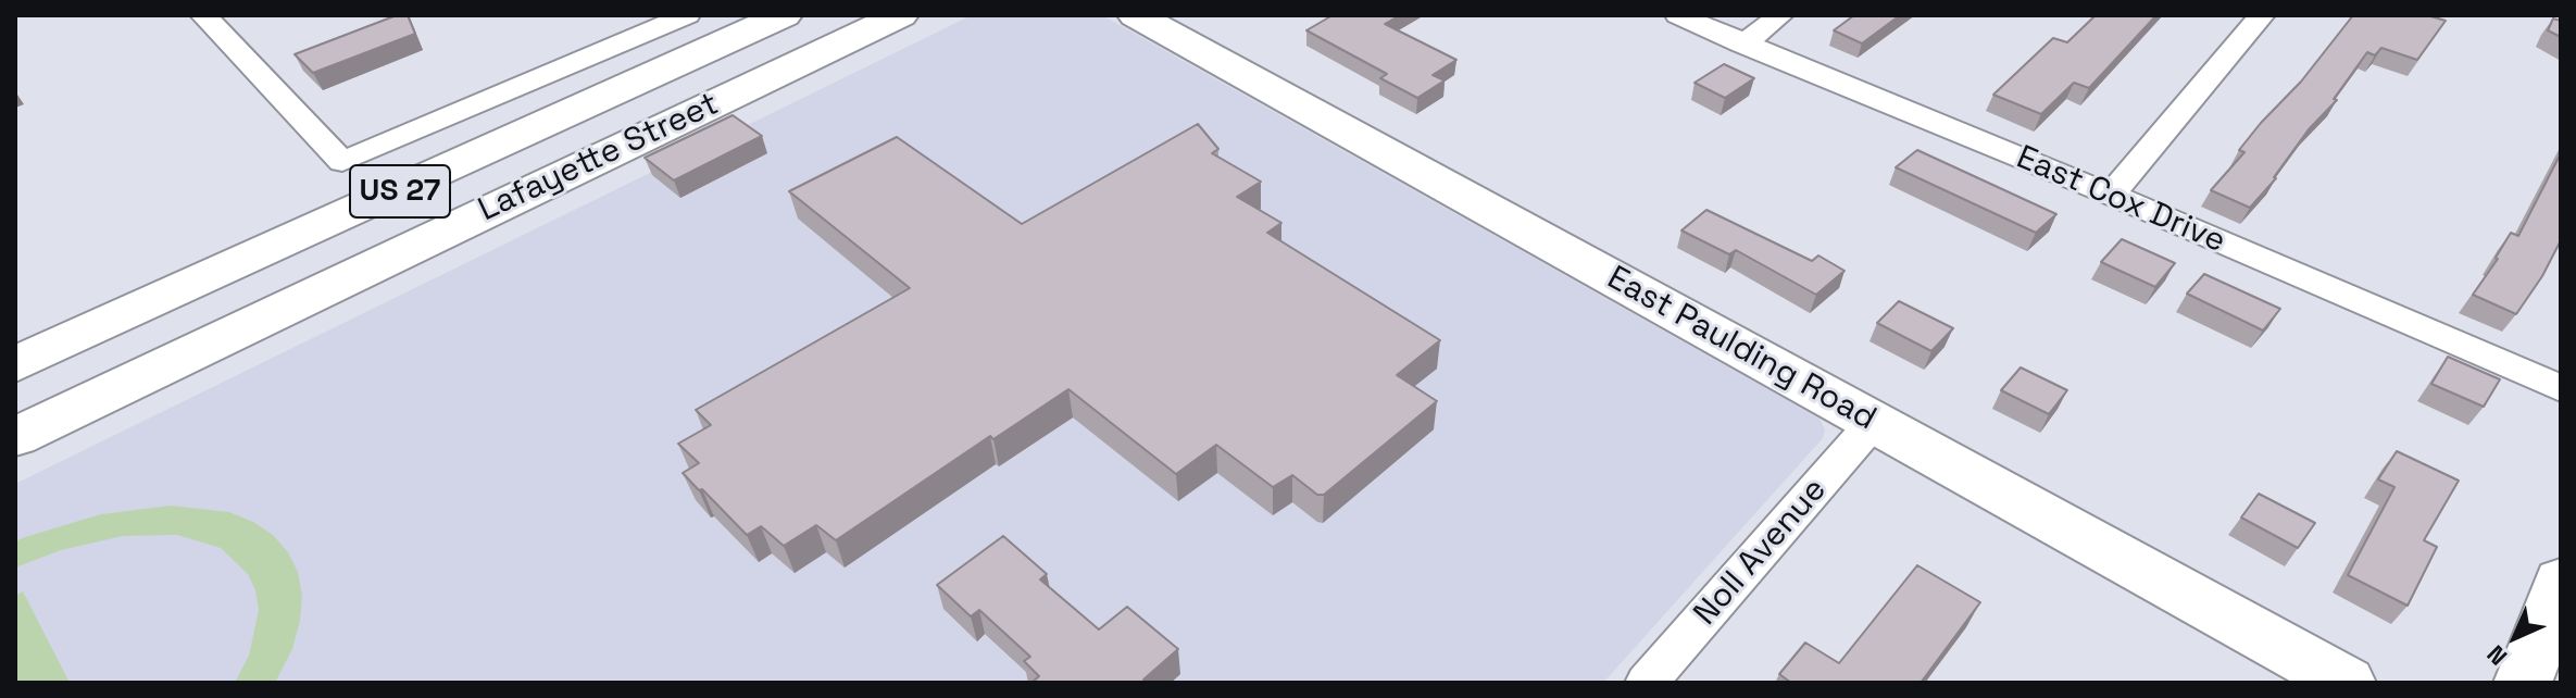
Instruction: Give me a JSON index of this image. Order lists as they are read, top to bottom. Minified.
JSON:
{"streets":{"main road":["Lafayette Street","US 27","East Paulding Road"],"street":["East Cox Drive","Noll Avenue"]},"crossings":[["East Paulding Road","Noll Avenue"]],"north":"bottom left"}
